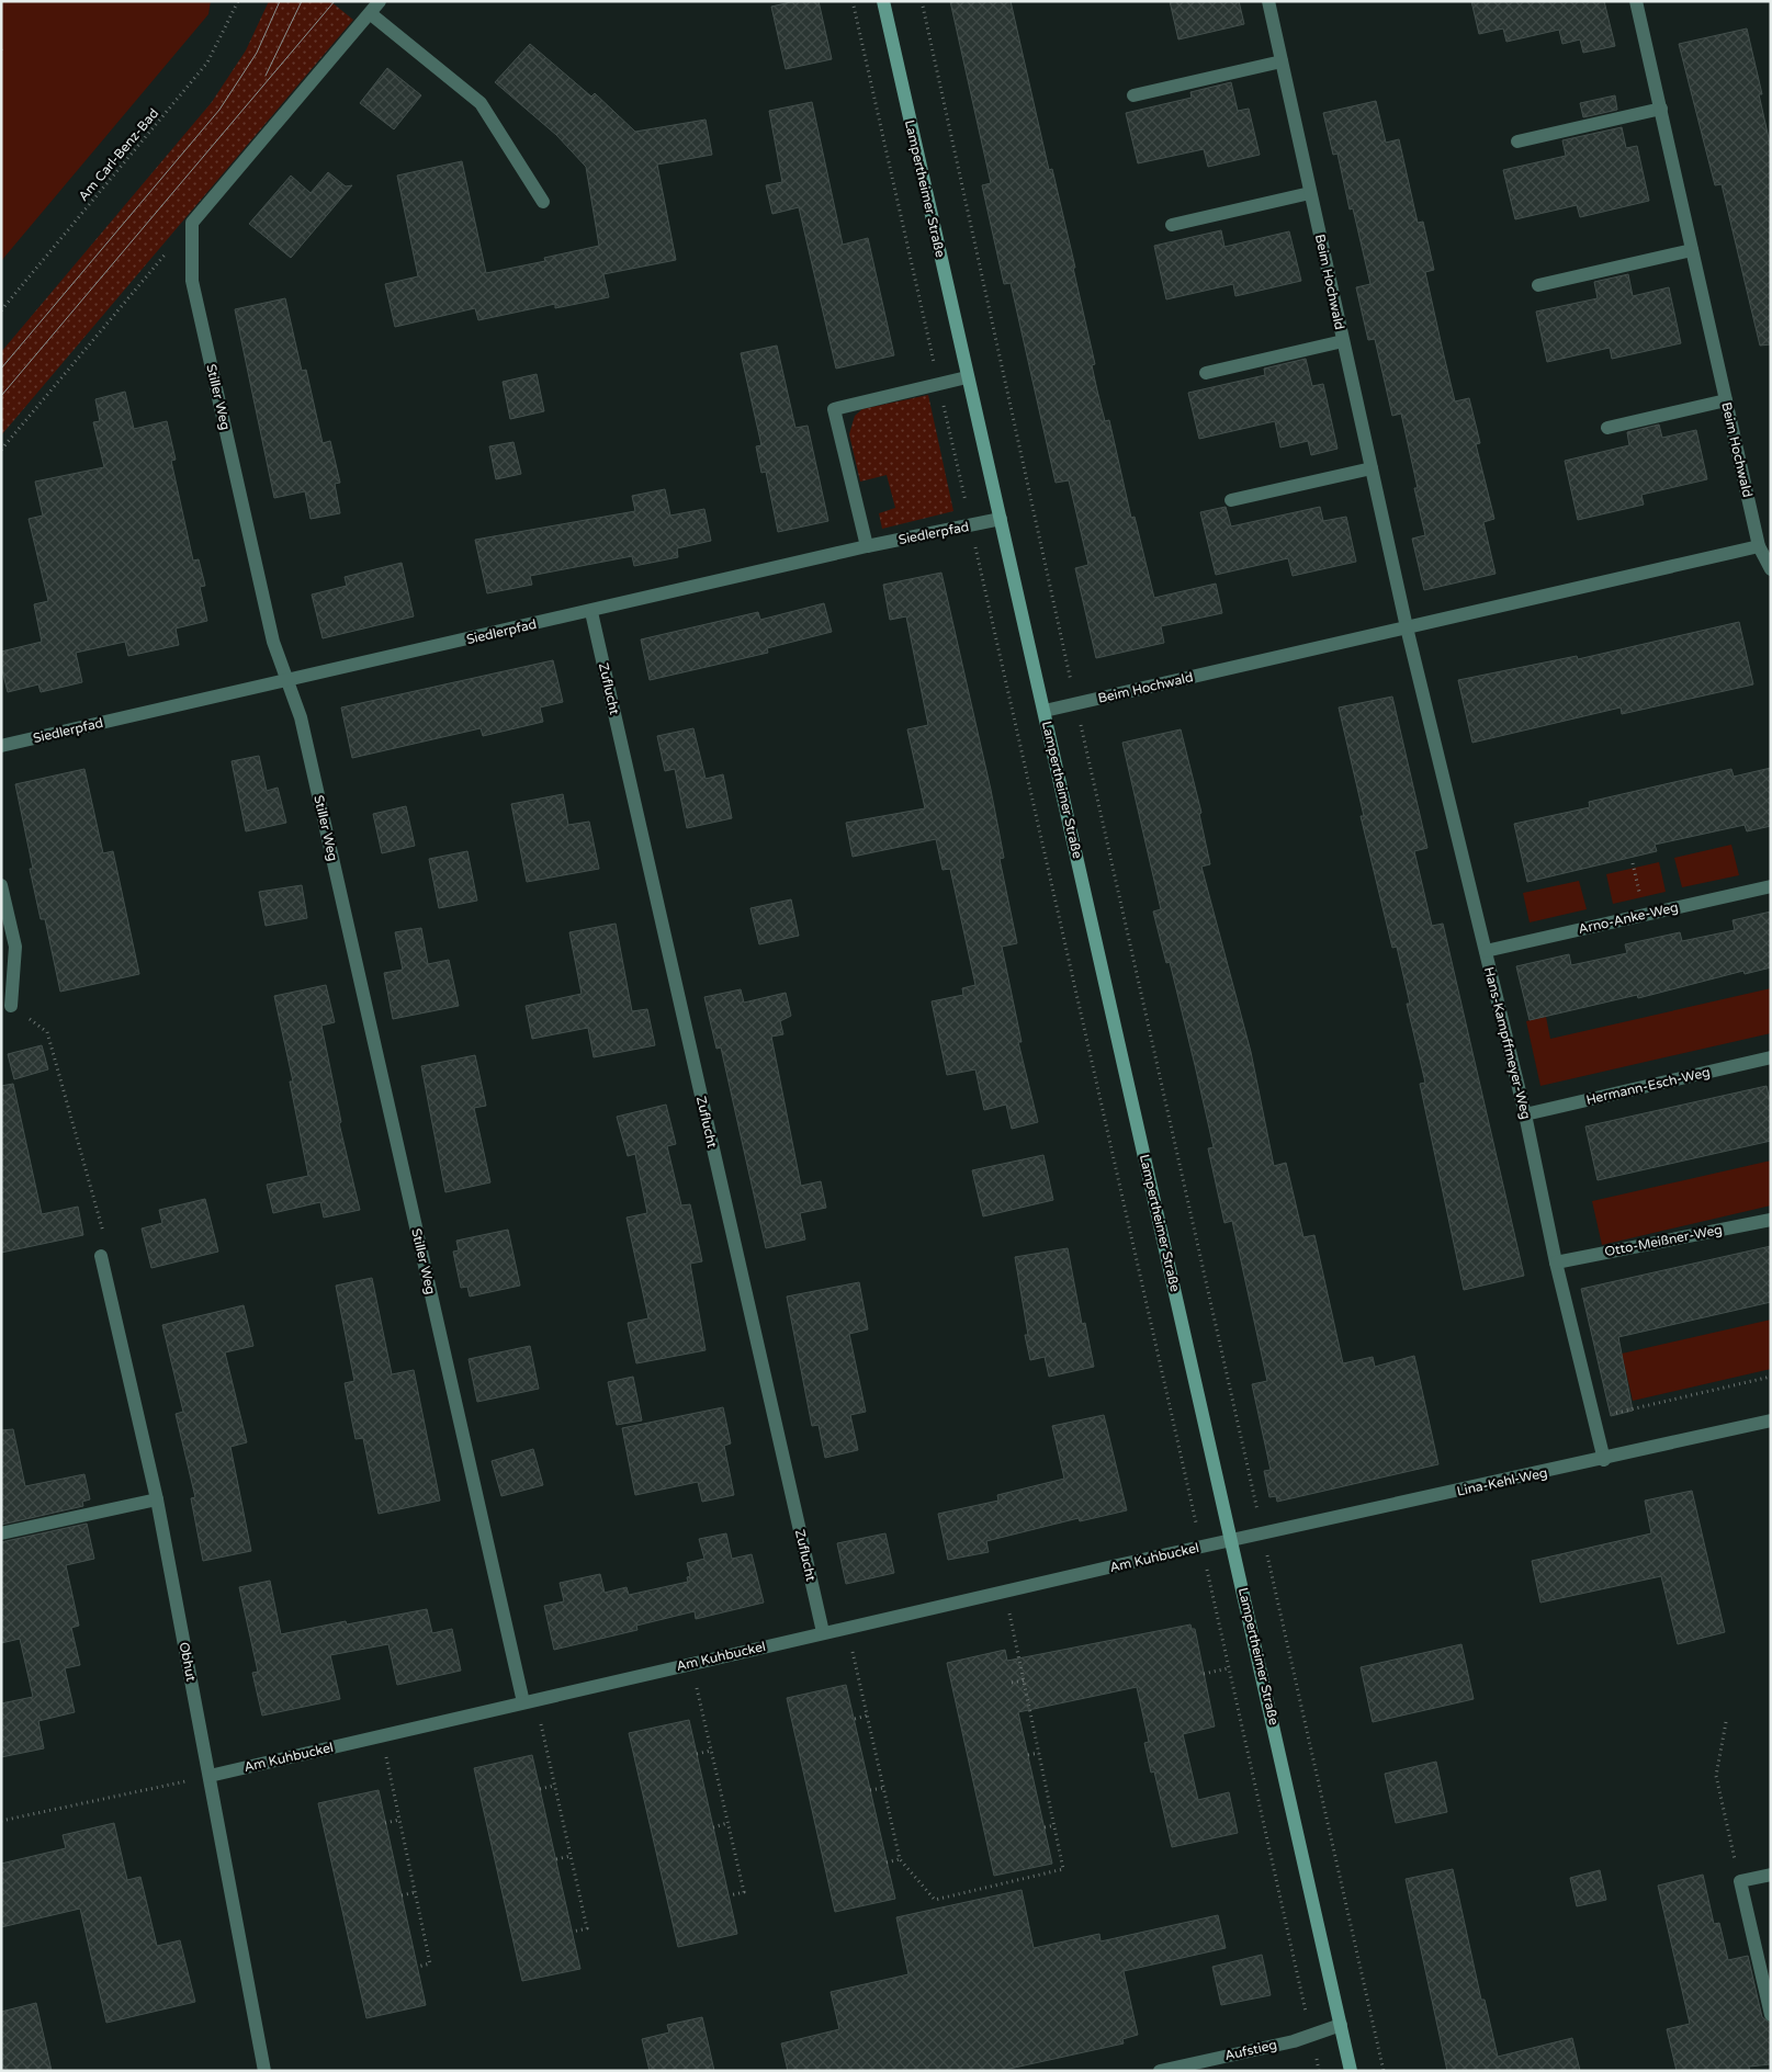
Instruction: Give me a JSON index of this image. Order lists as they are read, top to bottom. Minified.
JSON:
{"streets":{"street":["Lampertheimer Straße","Beim Hochwald","Stiller Weg","Siedlerpfad","Zuflucht","Arno-Anke-Weg","Hans-Kampffmeyer-Weg","Hermann-Esch-Weg","Otto-Meißner-Weg","Lina-Kehl-Weg","Am Kuhbuckel","Obhut","Aufstieg"],"path":["Am Carl-Benz-Bad"]},"crossings":[["Lampertheimer Straße","Beim Hochwald"],["Lampertheimer Straße","Siedlerpfad"],["Lampertheimer Straße","Lina-Kehl-Weg"],["Lampertheimer Straße","Am Kuhbuckel"],["Lampertheimer Straße","Aufstieg"],["Beim Hochwald","Hans-Kampffmeyer-Weg"],["Stiller Weg","Siedlerpfad"],["Stiller Weg","Am Kuhbuckel"],["Siedlerpfad","Zuflucht"],["Zuflucht","Am Kuhbuckel"],["Arno-Anke-Weg","Hans-Kampffmeyer-Weg"],["Hans-Kampffmeyer-Weg","Hermann-Esch-Weg"],["Hans-Kampffmeyer-Weg","Otto-Meißner-Weg"],["Hans-Kampffmeyer-Weg","Lina-Kehl-Weg"],["Lina-Kehl-Weg","Am Kuhbuckel"],["Am Kuhbuckel","Obhut"]]}
